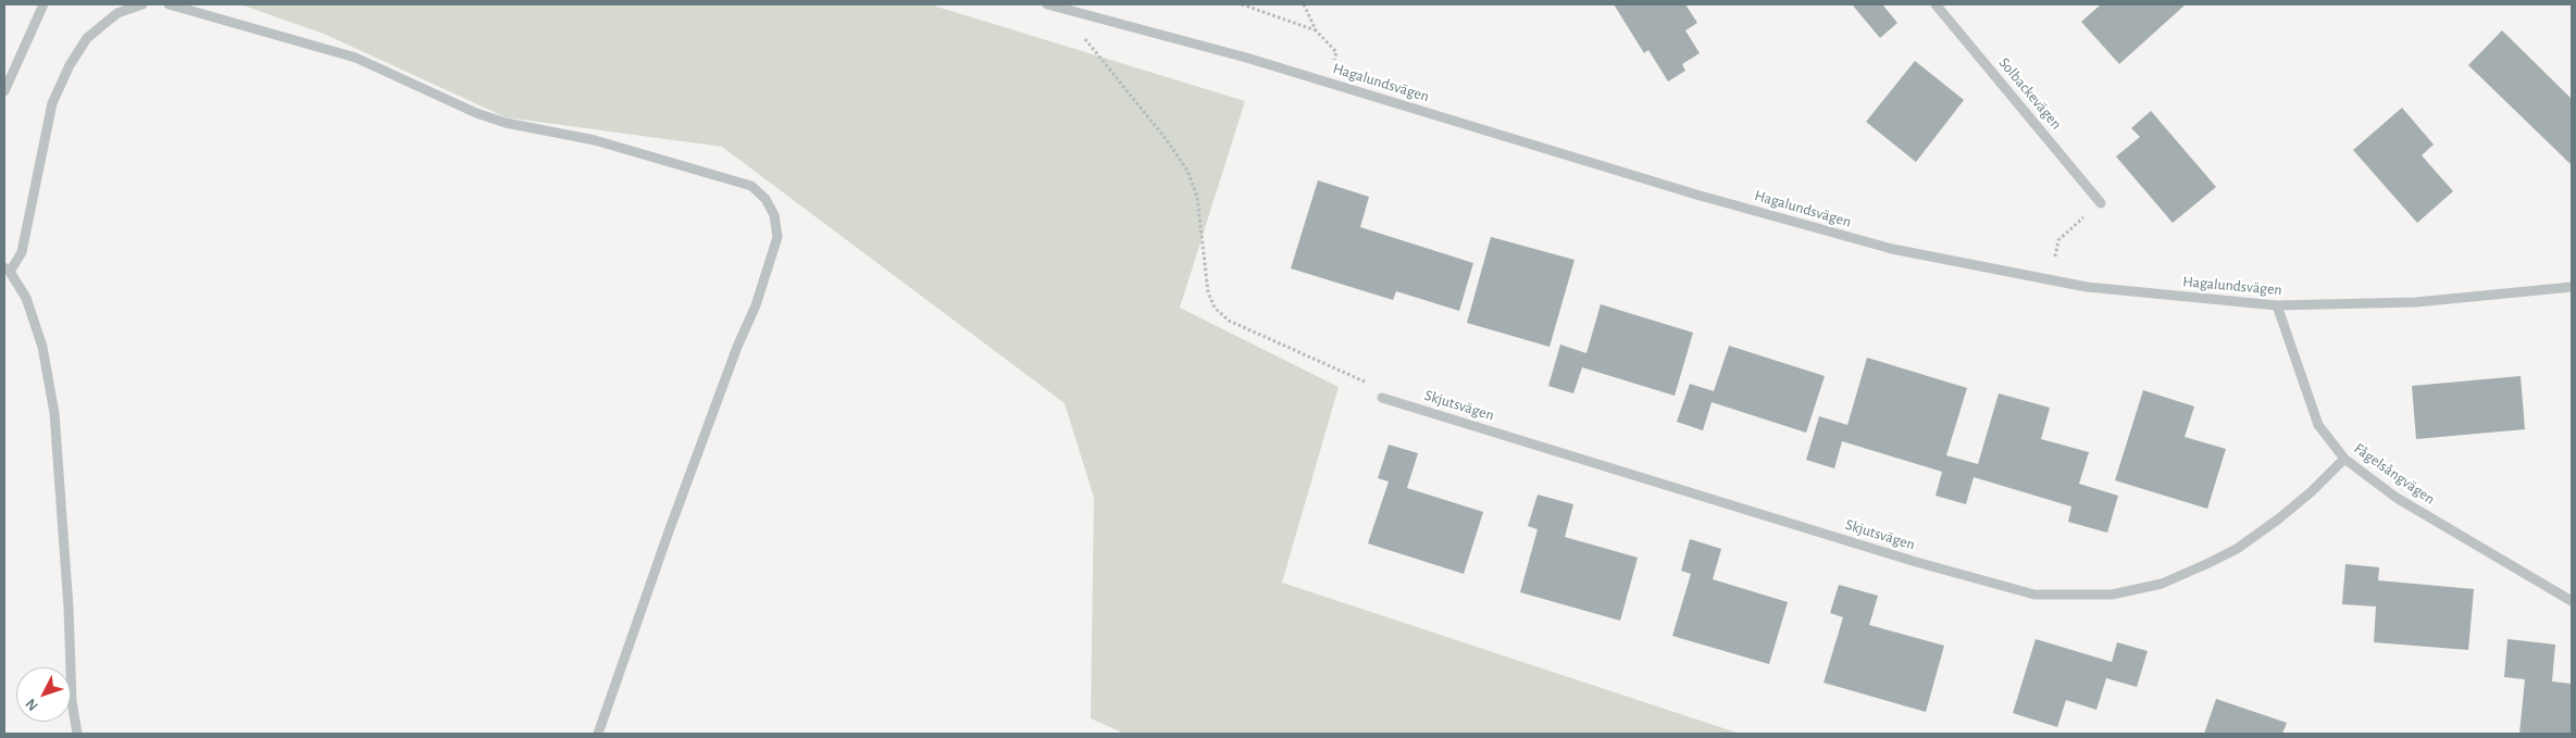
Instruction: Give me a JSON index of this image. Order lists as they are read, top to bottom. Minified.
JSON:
{"streets":{"street":["Hagalundsvägen","Solbackevägen","Skjutsvägen","Fågelsångvägen"]},"crossings":[["Hagalundsvägen","Fågelsångvägen"],["Skjutsvägen","Fågelsångvägen"]],"north":"bottom left"}
